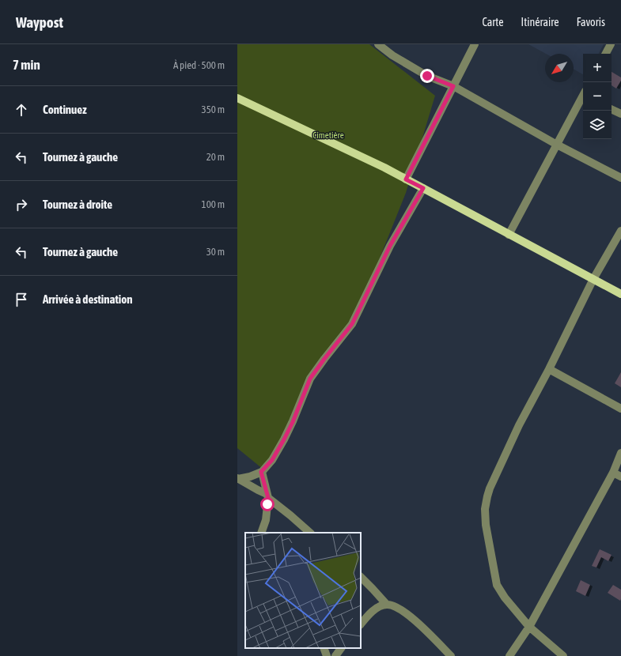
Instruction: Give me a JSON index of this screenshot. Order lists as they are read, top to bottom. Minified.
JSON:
{"parks":["Cimetière"],"north":"bottom left","page":{"header":"Waypost","nav":["Carte","Itinéraire","Favoris"],"heading":["7 min","À pied · 500 m"],"map_buttons":["+","−"],"list":[["Continuez","350 m"],["Tournez à gauche","20 m"],["Tournez à droite","100 m"],["Tournez à gauche","30 m"],"Arrivée à destination"]}}
